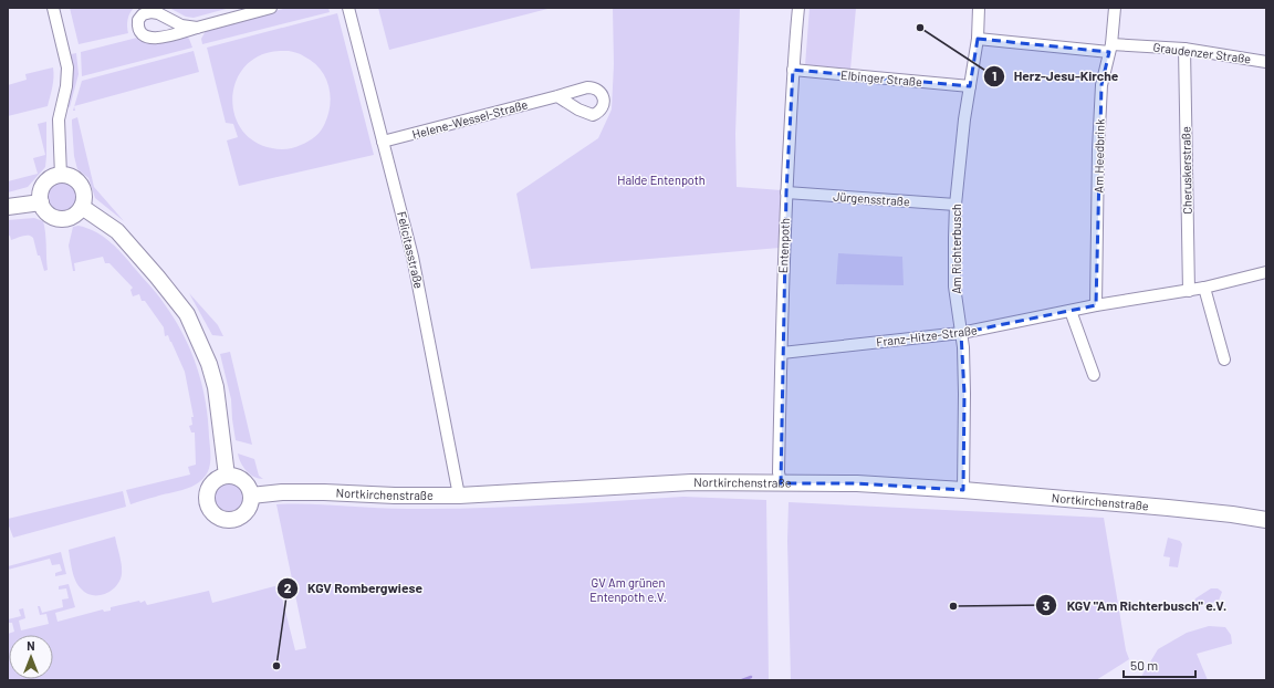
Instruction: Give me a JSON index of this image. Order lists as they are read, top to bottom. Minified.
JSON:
{"streets":{"main road":["Nortkirchenstraße"],"street":["Graudenzer Straße","Elbinger Straße","Helene-Wessel-Straße","Am Heedbrink","Cheruskerstraße","Jürgensstraße","Entenpoth","Am Richterbusch","Felicitasstraße","Franz-Hitze-Straße"]},"crossings":[["Graudenzer Straße","Am Heedbrink"],["Graudenzer Straße","Cheruskerstraße"],["Graudenzer Straße","Am Richterbusch"],["Elbinger Straße","Entenpoth"],["Elbinger Straße","Am Richterbusch"],["Helene-Wessel-Straße","Felicitasstraße"],["Am Heedbrink","Franz-Hitze-Straße"],["Cheruskerstraße","Franz-Hitze-Straße"],["Jürgensstraße","Entenpoth"],["Jürgensstraße","Am Richterbusch"],["Entenpoth","Franz-Hitze-Straße"],["Entenpoth","Nortkirchenstraße"],["Am Richterbusch","Franz-Hitze-Straße"],["Am Richterbusch","Nortkirchenstraße"],["Felicitasstraße","Nortkirchenstraße"]],"parks":["Halde Entenpoth","GV Am grünen Entenpoth e.V."],"places":["Herz-Jesu-Kirche","KGV \"Am Richterbusch\" e.V.","KGV Rombergwiese"],"scale_bar":"50 m","north":"top"}
